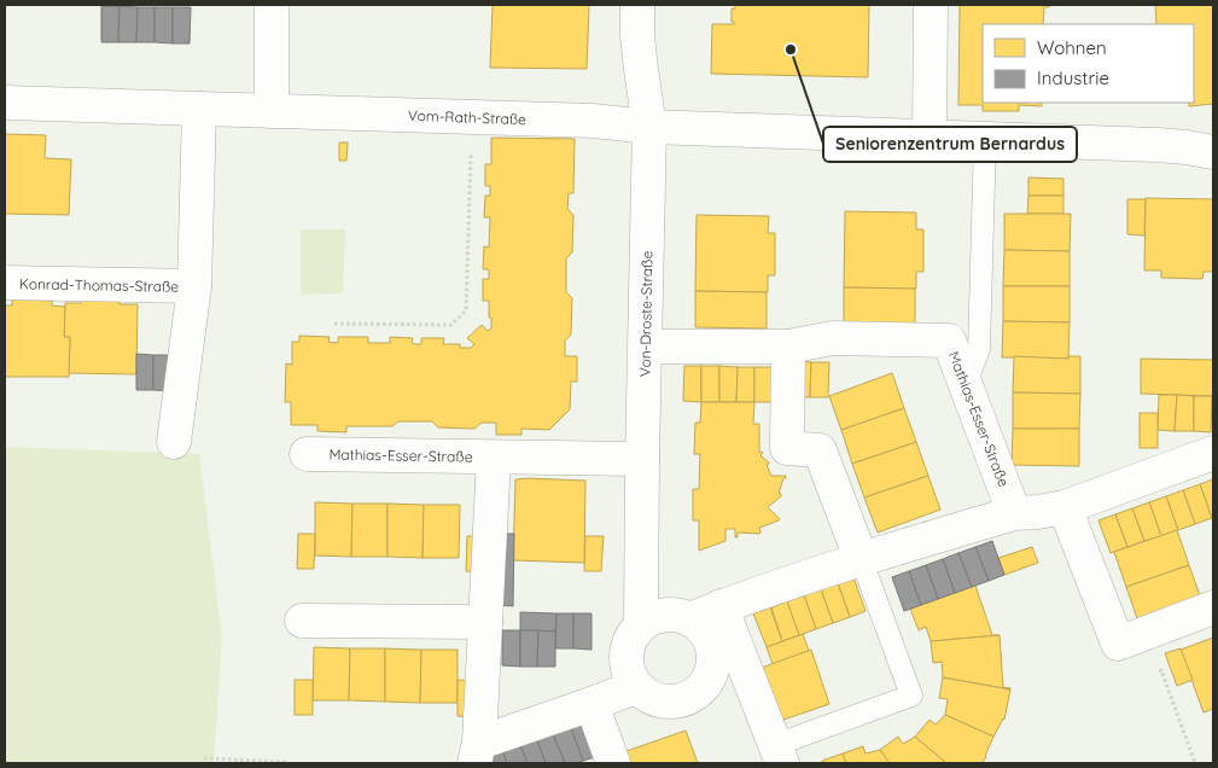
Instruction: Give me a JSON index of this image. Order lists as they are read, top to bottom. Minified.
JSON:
{"streets":{"street":["Vom-Rath-Straße","Konrad-Thomas-Straße","Von-Droste-Straße","Mathias-Esser-Straße"]},"crossings":[["Vom-Rath-Straße","Konrad-Thomas-Straße"],["Vom-Rath-Straße","Von-Droste-Straße"],["Von-Droste-Straße","Mathias-Esser-Straße"]],"places":["Seniorenzentrum Bernardus"],"legend":["Wohnen","Industrie"]}
